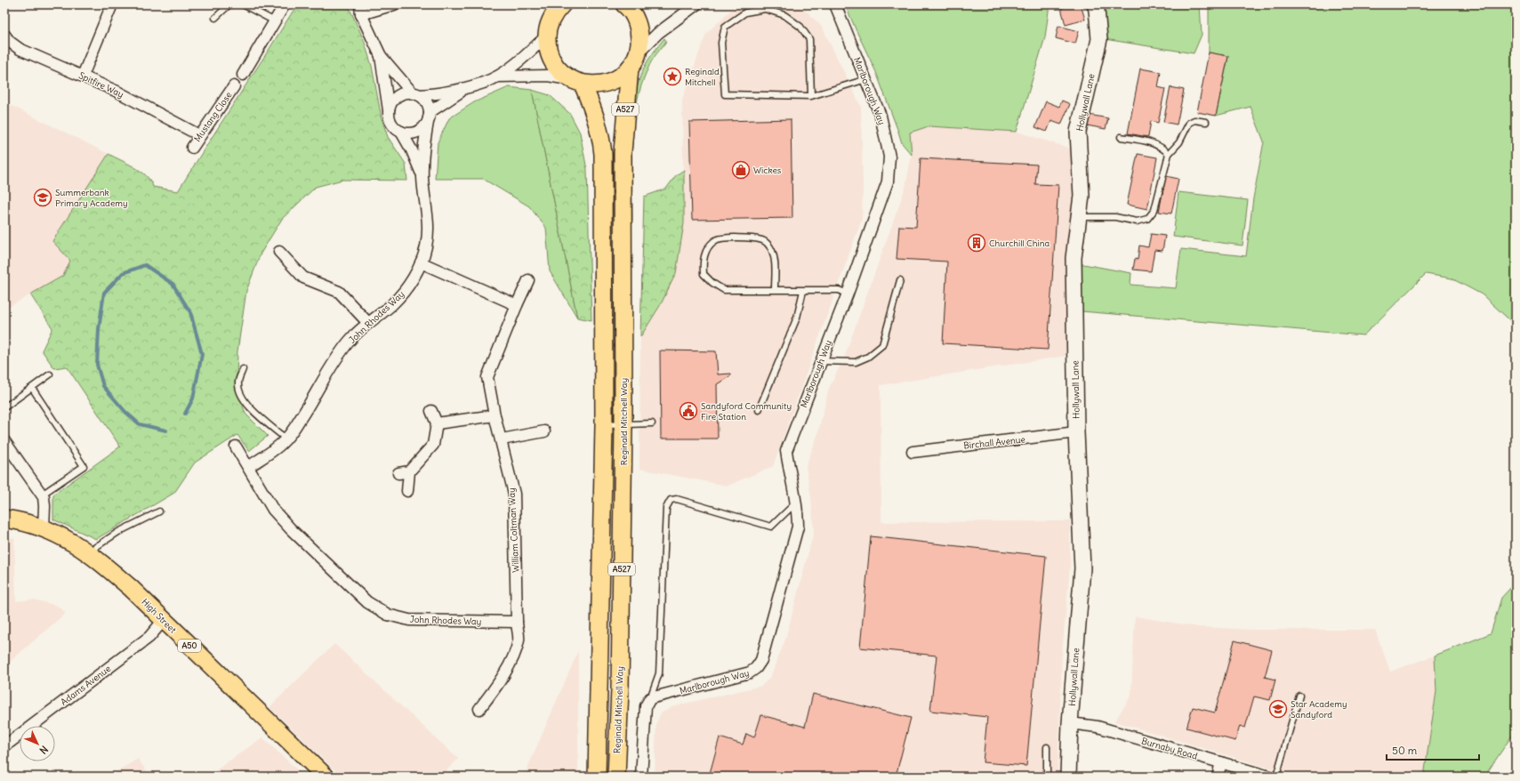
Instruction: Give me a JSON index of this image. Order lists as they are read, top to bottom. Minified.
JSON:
{"streets":{"main road":["A527","Reginald Mitchell Way","High Street","A50"],"street":["Spitfire Way","Marlborough Way","Hollywall Lane","Mustang Close","John Rhodes Way","Birchall Avenue","William Coltman Way","Adams Avenue","Burnaby Road"]},"crossings":[["Spitfire Way","Mustang Close"],["Hollywall Lane","Birchall Avenue"],["Hollywall Lane","Burnaby Road"],["John Rhodes Way","William Coltman Way"],["High Street","A50"],["High Street","Adams Avenue"]],"places":{"place":["Reginald Mitchell"],"shop":["Wickes"],"school or university":["Summerbank Primary Academy","Star Academy Sandyford"],"building":["Churchill China"],"public building":["Sandyford Community Fire Station"]},"scale_bar":"50 m","north":"bottom right"}
